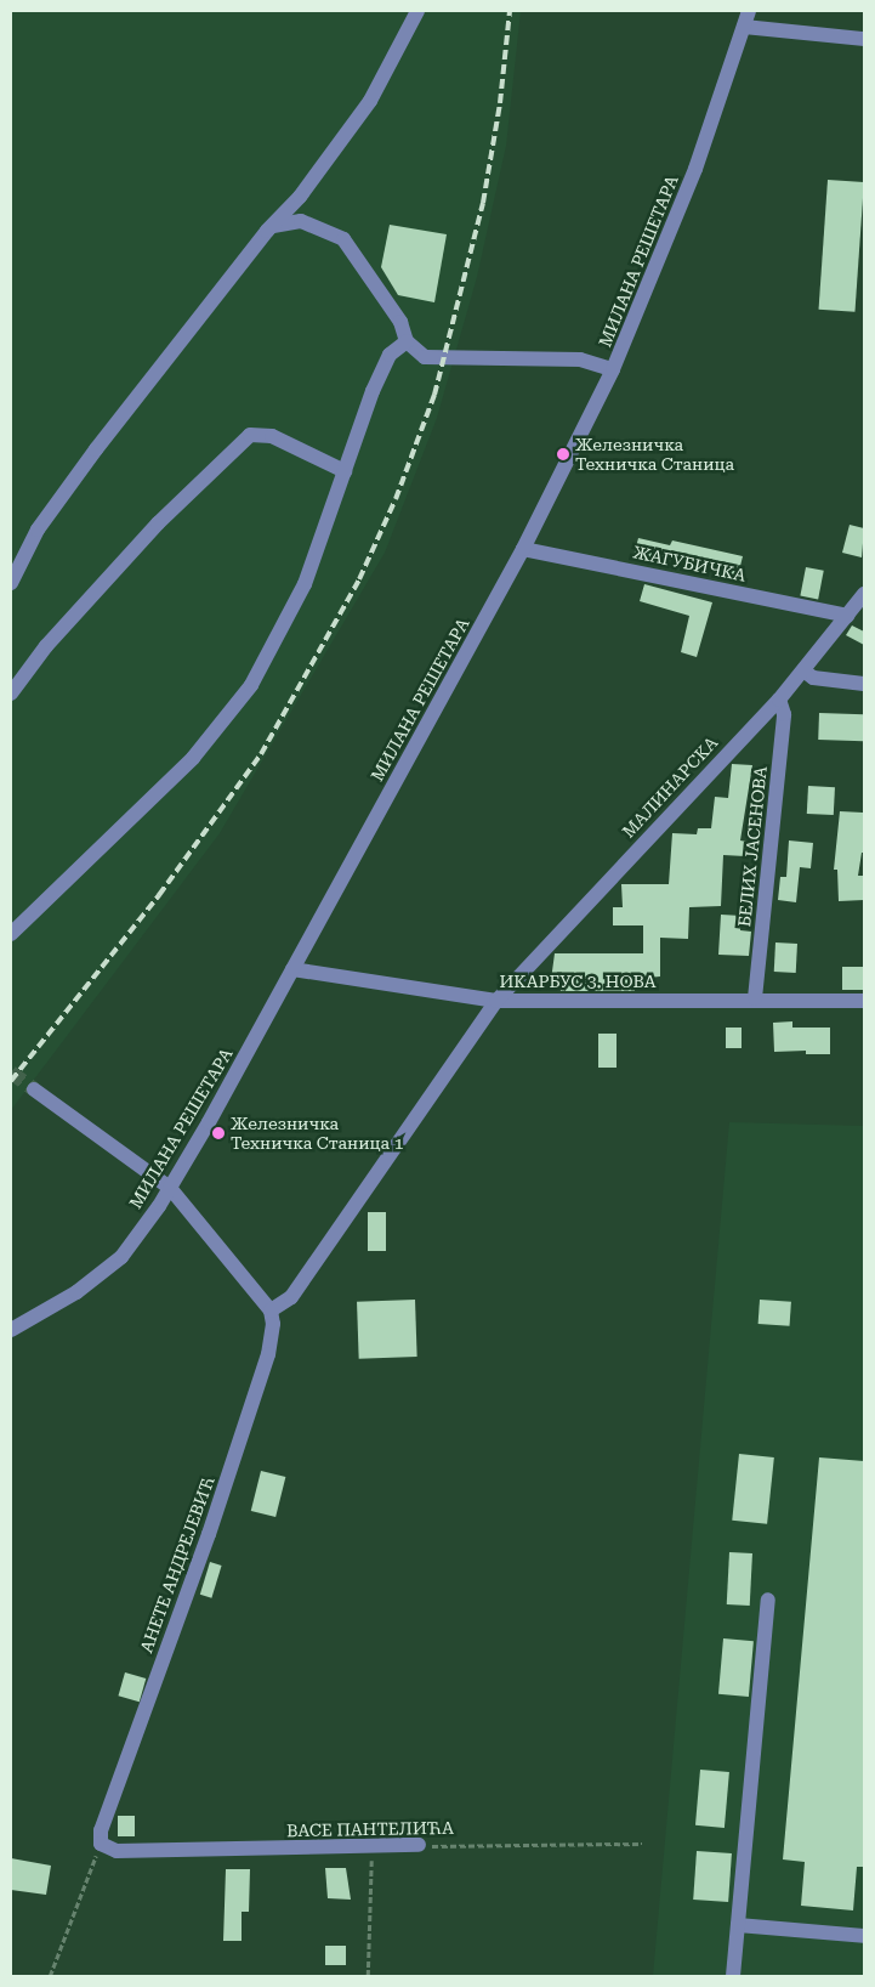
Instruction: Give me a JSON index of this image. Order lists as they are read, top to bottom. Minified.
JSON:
{"streets":{"street":["МИЛАНА РЕШЕТАРА","ЖАГУБИЧКА","МАЛИНАРСКА","БЕЛИХ ЈАСЕНОВА","ИКАРБУС 3. НОВА","АНЕТЕ АНДРЕЈЕВИЋ","ВАСЕ ПАНТЕЛИЋА"]},"crossings":[["МИЛАНА РЕШЕТАРА","ЖАГУБИЧКА"],["МИЛАНА РЕШЕТАРА","ИКАРБУС 3. НОВА"],["ЖАГУБИЧКА","МАЛИНАРСКА"],["МАЛИНАРСКА","БЕЛИХ ЈАСЕНОВА"],["МАЛИНАРСКА","ИКАРБУС 3. НОВА"],["МАЛИНАРСКА","АНЕТЕ АНДРЕЈЕВИЋ"],["БЕЛИХ ЈАСЕНОВА","ИКАРБУС 3. НОВА"],["АНЕТЕ АНДРЕЈЕВИЋ","ВАСЕ ПАНТЕЛИЋА"]],"places":["Железничка Техничка Станица","Железничка Техничка Станица 1"]}
